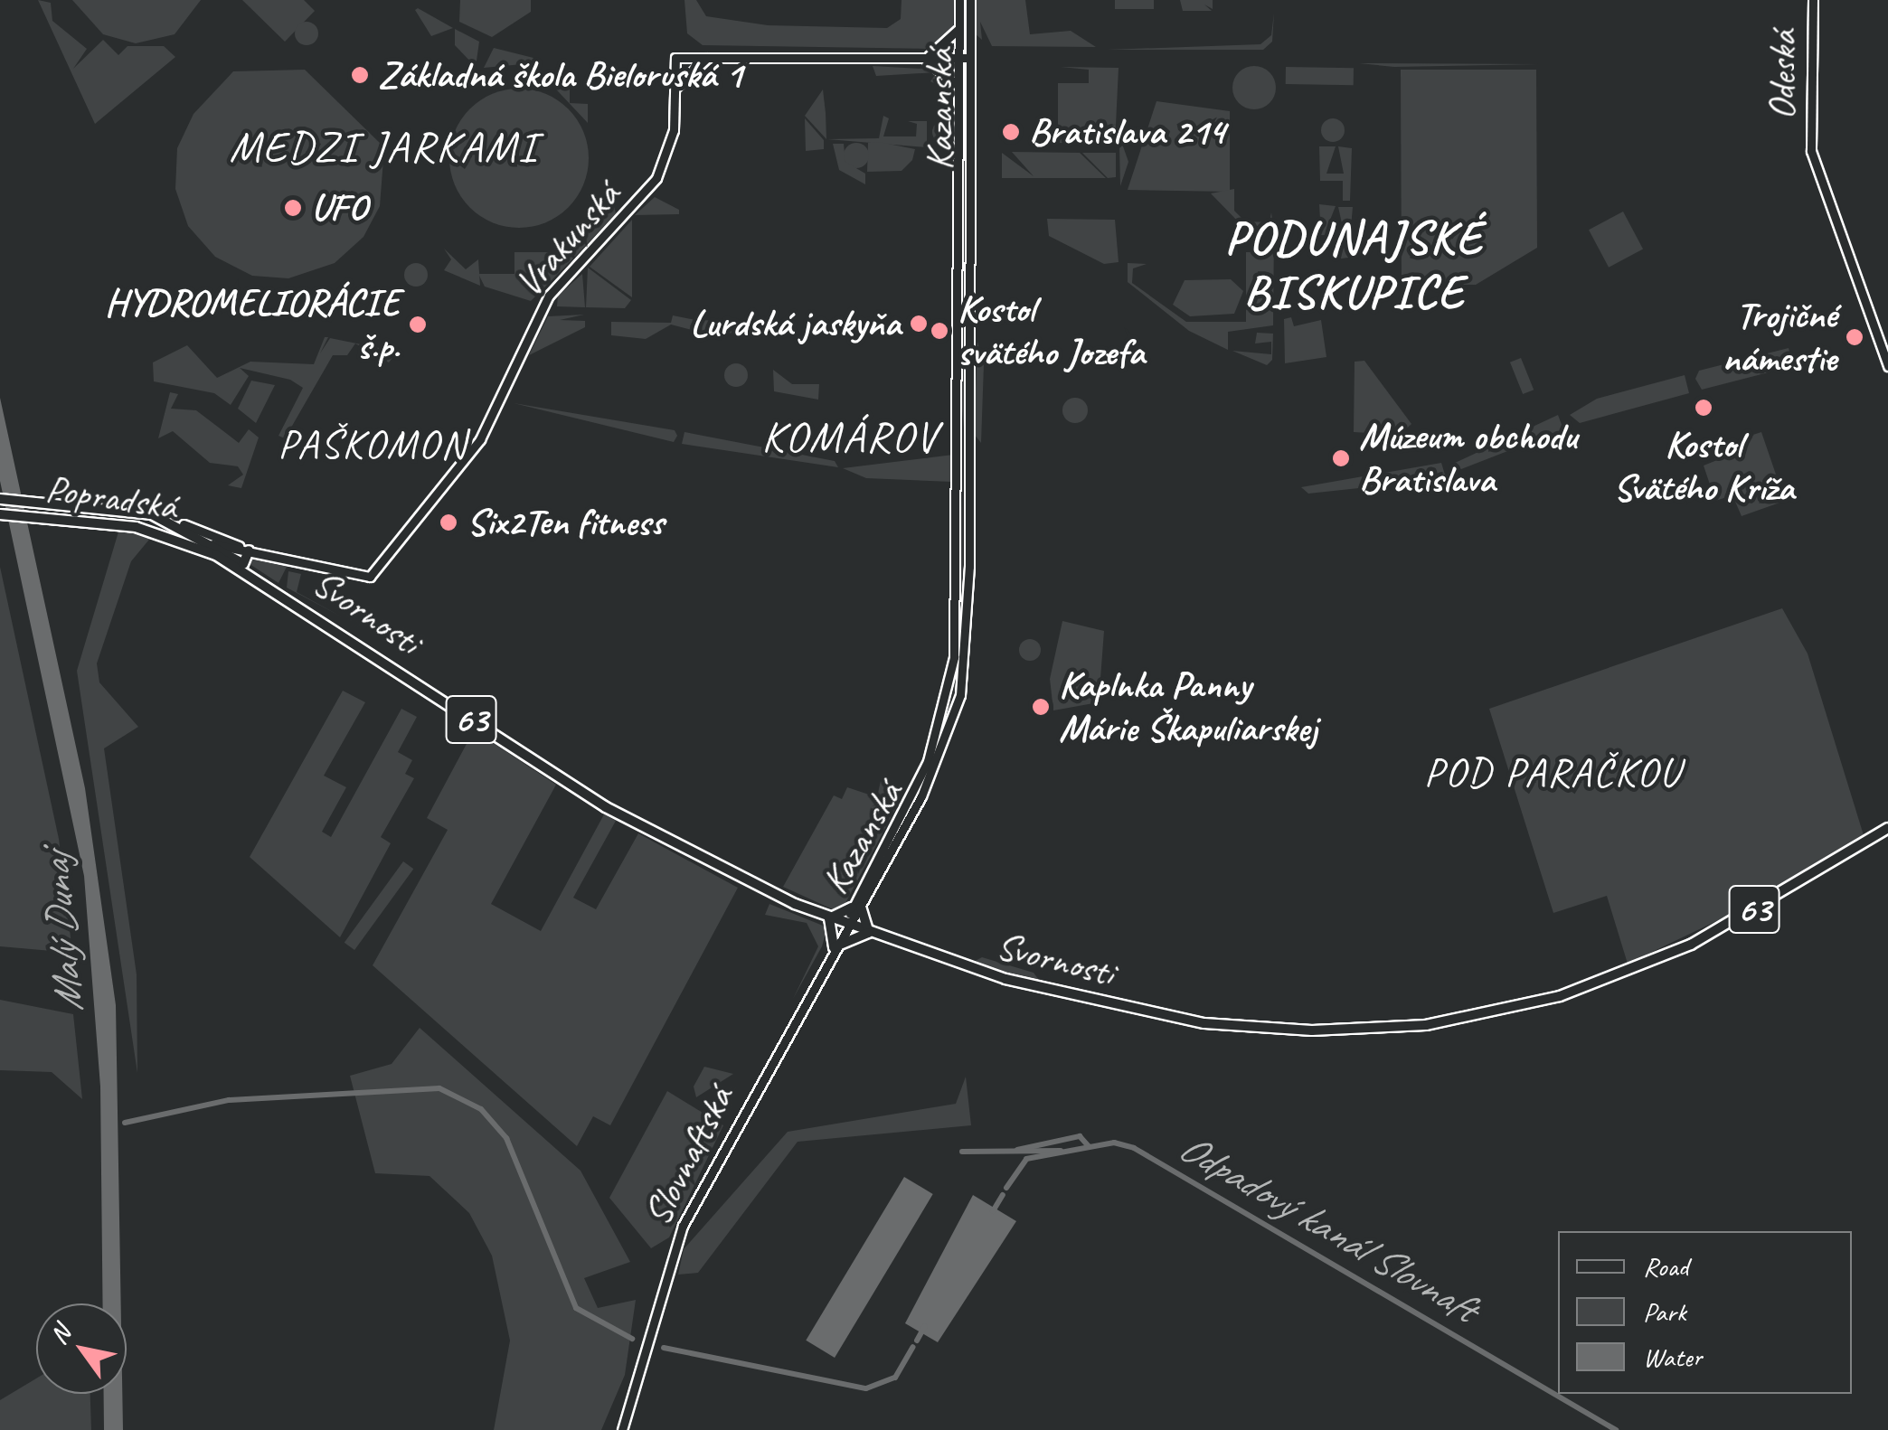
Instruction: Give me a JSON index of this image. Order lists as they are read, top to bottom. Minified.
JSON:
{"streets":{"main road":["Odeská","Kazanská","Vrakunská","Popradská","Svornosti","63","Slovnaftská"]},"crossings":[["Kazanská","Svornosti"],["Kazanská","Slovnaftská"],["Vrakunská","Popradská"],["Popradská","Svornosti"],["Svornosti","Slovnaftská"]],"districts":["MEDZI JARKAMI","PODUNAJSKÉ BISKUPICE","KOMÁROV","PAŠKOMON","POD PARAČKOU"],"water":["Malý Dunaj","Odpadový kanál Slovnaft"],"places":["Základná škola Bieloruská 1","Bratislava 214","UFO","Lurdská jaskyňa","HYDROMELIORÁCIE š.p.","Kostol svätého Jozefa","Trojičné námestie","Kostol Svätého Kríža","Múzeum obchodu Bratislava","Six2Ten fitness","Kaplnka Panny Márie Škapuliarskej"],"legend":["Road","Park","Water"],"north":"top left"}
